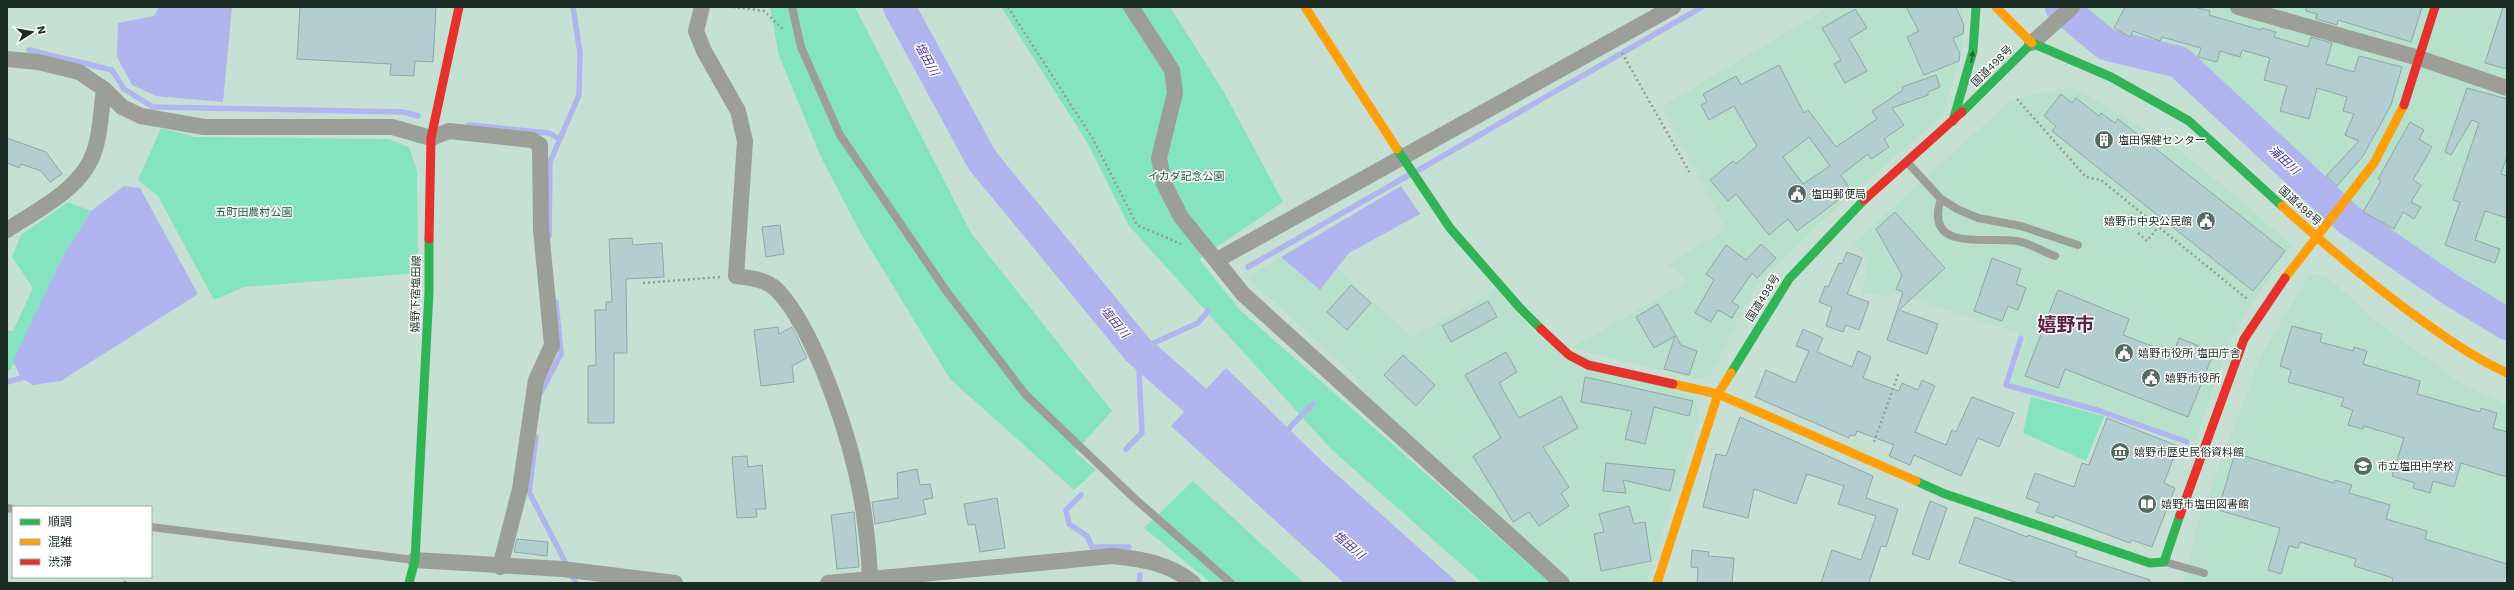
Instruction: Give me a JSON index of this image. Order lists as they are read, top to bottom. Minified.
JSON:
{"streets":{"main road":["国道498号","嬉野下宿塩田線"]},"districts":["嬉野市"],"water":["塩田川","浦田川"],"parks":["イカダ記念公園","五町田農村公園"],"places":{"building":["塩田保健センター"],"public building":["塩田郵便局","嬉野市中央公民館","嬉野市役所 塩田庁舎","嬉野市役所"],"museum":["嬉野市歴史民俗資料館"],"school or university":["市立塩田中学校"],"library":["嬉野市塩田図書館"]},"legend":["順調","混雑","渋滞"],"north":"right"}
